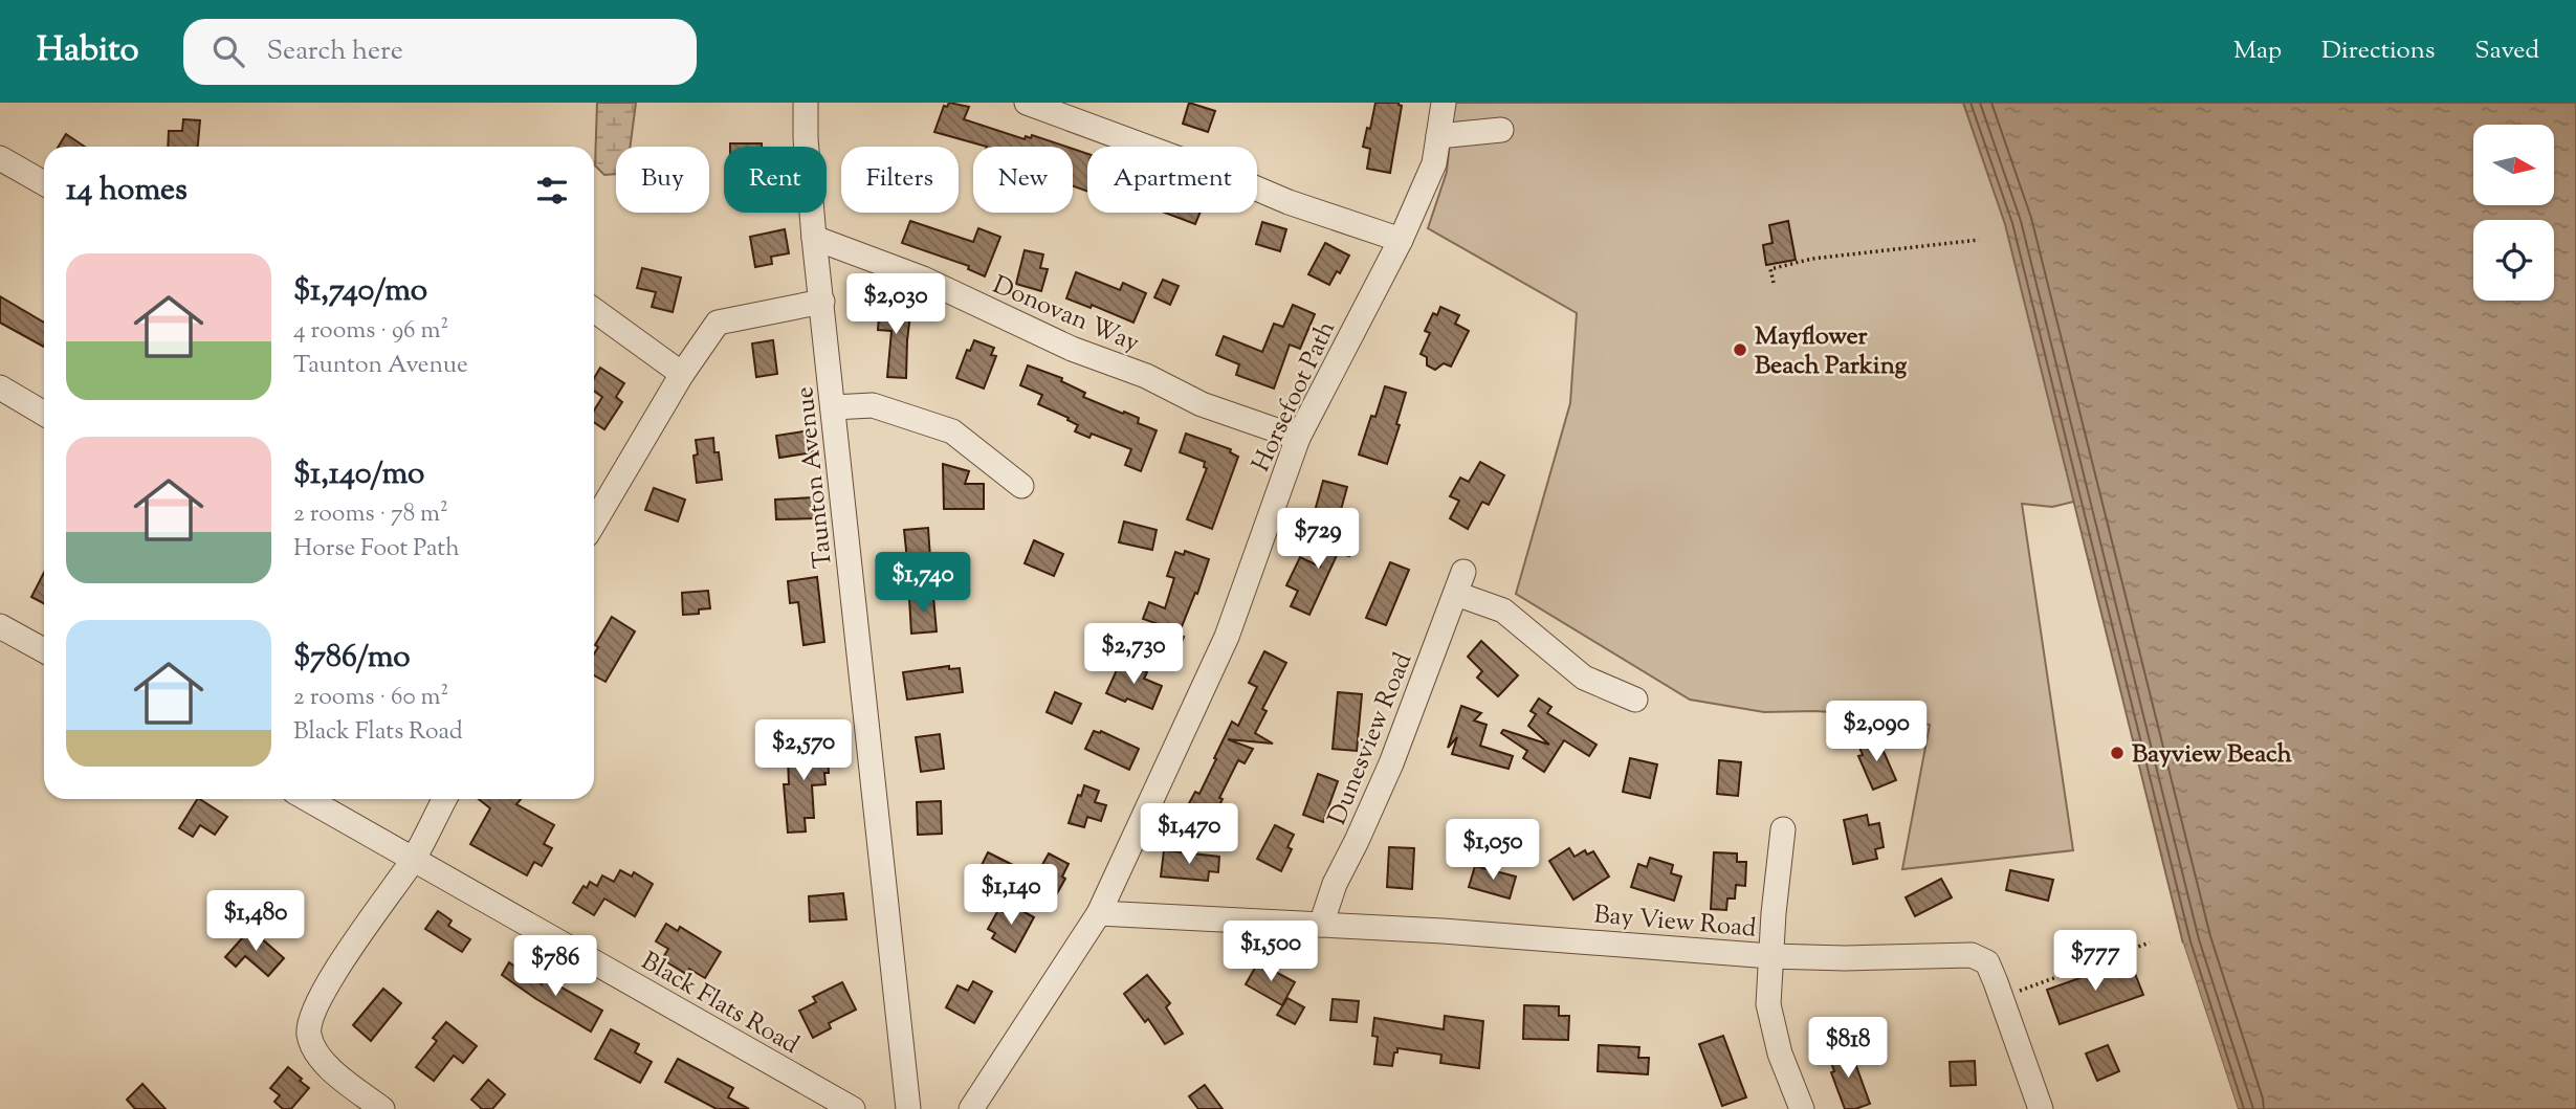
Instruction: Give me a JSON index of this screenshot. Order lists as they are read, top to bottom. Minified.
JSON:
{"streets":{"street":["Donovan Way","Horsefoot Path","Taunton Avenue","Dunesview Road","Bay View Road","Black Flats Road"]},"crossings":[["Donovan Way","Horsefoot Path"],["Donovan Way","Taunton Avenue"],["Horsefoot Path","Bay View Road"],["Dunesview Road","Bay View Road"]],"places":["Mayflower Beach Parking","Bayview Beach"],"north":"right","page":{"header":"Habito","search":"Search here","nav":["Map","Directions","Saved"],"chip":["Buy","Rent","Filters","New","Apartment"],"heading":"14 homes","list":[{"name":"$1,740/mo","note":"4 rooms · 96 m² · Taunton Avenue"},{"name":"$1,140/mo","note":"2 rooms · 78 m² · Horse Foot Path"},{"name":"$786/mo","note":"2 rooms · 60 m² · Black Flats Road"}],"price":["$2,030","$729","$1,740","$2,730","$2,090","$2,570","$1,470","$1,050","$1,140","$1,480","$1,500","$777","$786","$818"]}}
